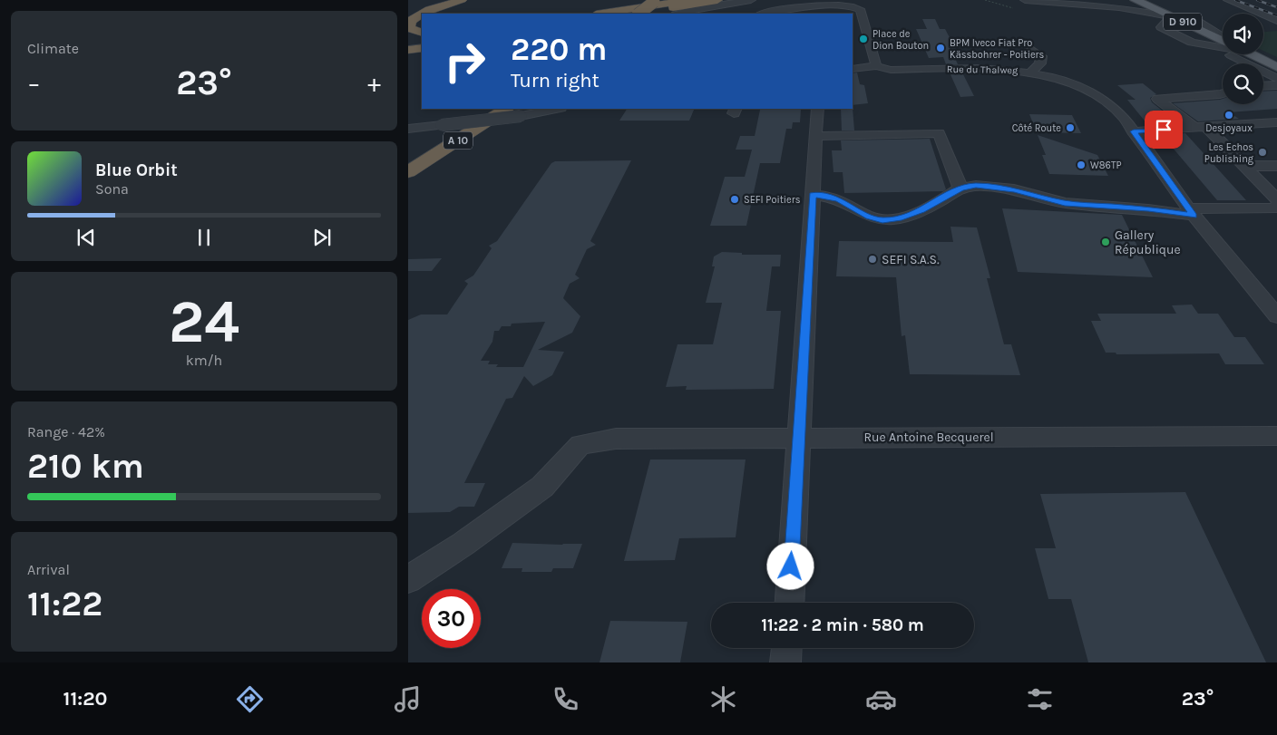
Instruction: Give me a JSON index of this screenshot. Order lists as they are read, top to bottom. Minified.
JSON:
{"streets":{"highway":["A 10"],"main road":["D 910"],"street":["Rue du Thalweg","Rue Antoine Becquerel"]},"places":["Place de Dion Bouton","BPM Iveco Fiat Pro Kässbohrer - Poitiers","Desjoyaux","Côté Route","Les Echos Publishing","W86TP","SEFI Poitiers","Gallery République","SEFI S.A.S."],"page":{"tile":["Climate",["24","km/h"],["Range · 42%","210 km"],["Arrival","11:22"]],"turn":["220 m","Turn right"],"heat":["−","23°","+"],"song":["Blue Orbit","Sona"],"limit":"30","trip":"11:22 · 2 min · 580 m","tabs":["11:20","23°"]}}
